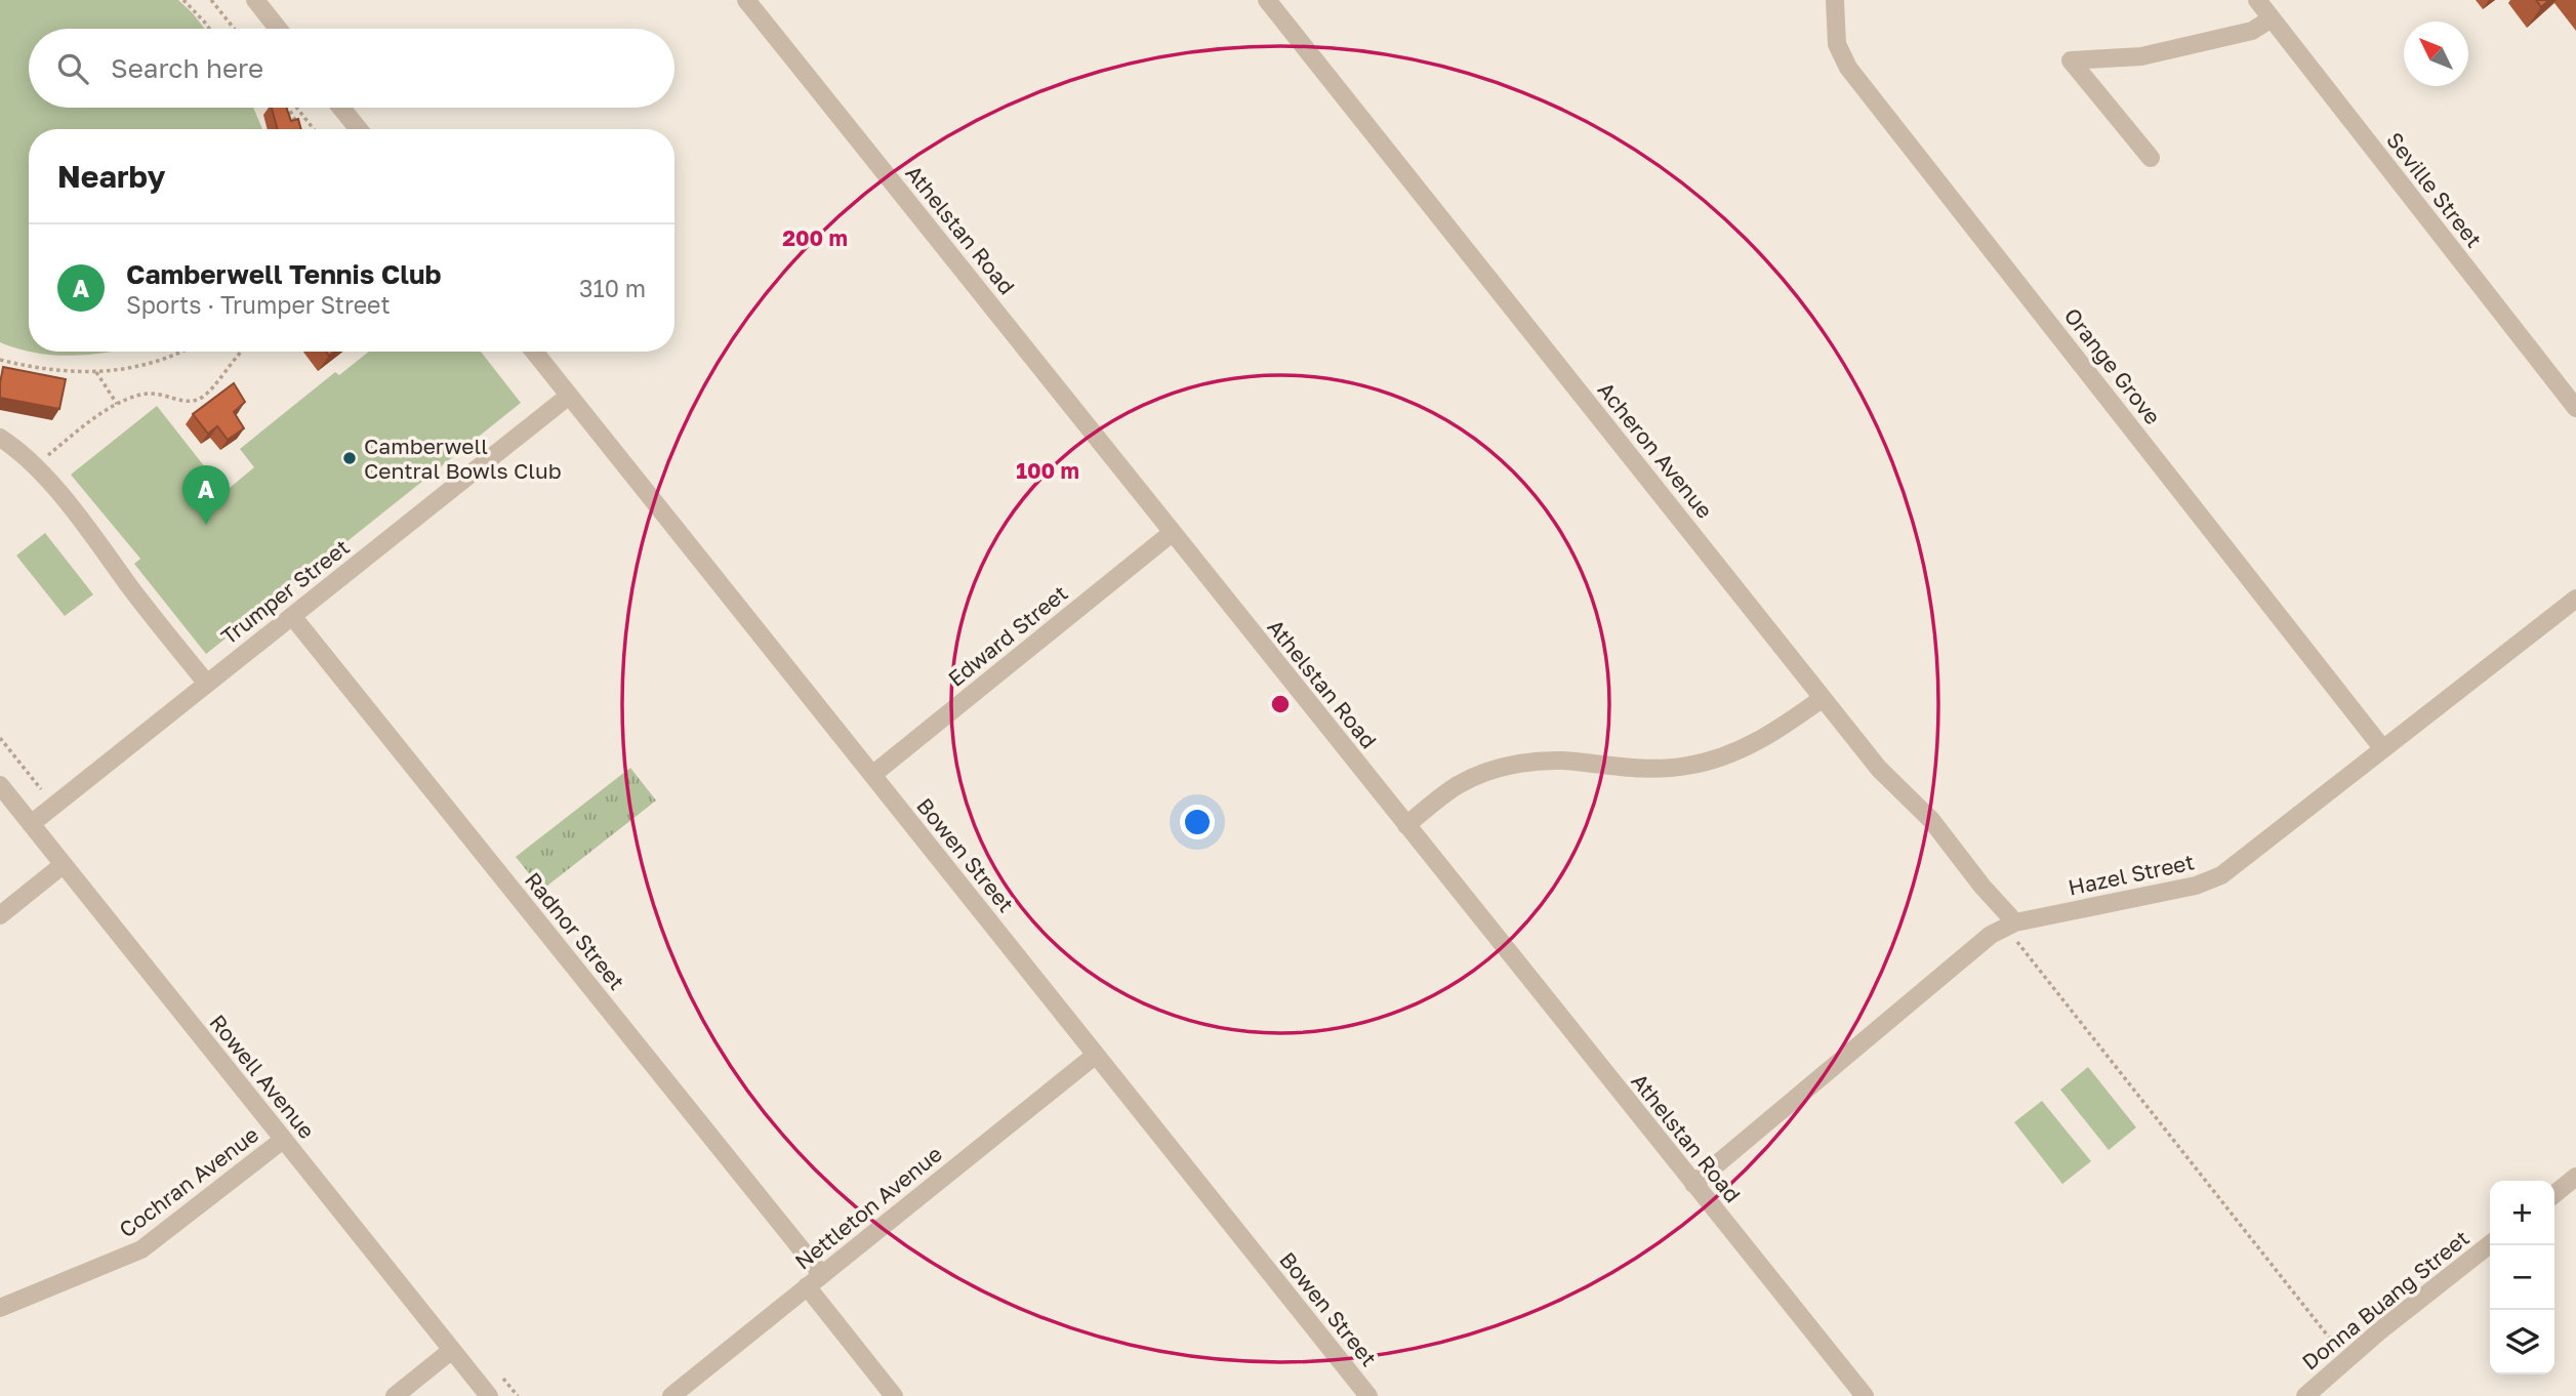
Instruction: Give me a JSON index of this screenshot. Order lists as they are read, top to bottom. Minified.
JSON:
{"streets":{"street":["Seville Street","Athelstan Road","Orange Grove","Acheron Avenue","Trumper Street","Edward Street","Bowen Street","Hazel Street","Radnor Street","Rowell Avenue","Cochran Avenue","Nettleton Avenue","Donna Buang Street"]},"crossings":[["Athelstan Road","Edward Street"],["Athelstan Road","Hazel Street"],["Orange Grove","Hazel Street"],["Acheron Avenue","Hazel Street"],["Trumper Street","Bowen Street"],["Trumper Street","Radnor Street"],["Trumper Street","Rowell Avenue"],["Edward Street","Bowen Street"],["Bowen Street","Nettleton Avenue"],["Radnor Street","Nettleton Avenue"],["Rowell Avenue","Cochran Avenue"]],"places":["Camberwell Central Bowls Club"],"north":"top left","page":{"search":"Search here","heading":"Nearby","list":[{"mark":"A","name":"Camberwell Tennis Club","note":"Sports · Trumper Street","value":"310 m"}],"pins":"A","map_buttons":["+","−"]},"rings":["200 m","100 m"]}
